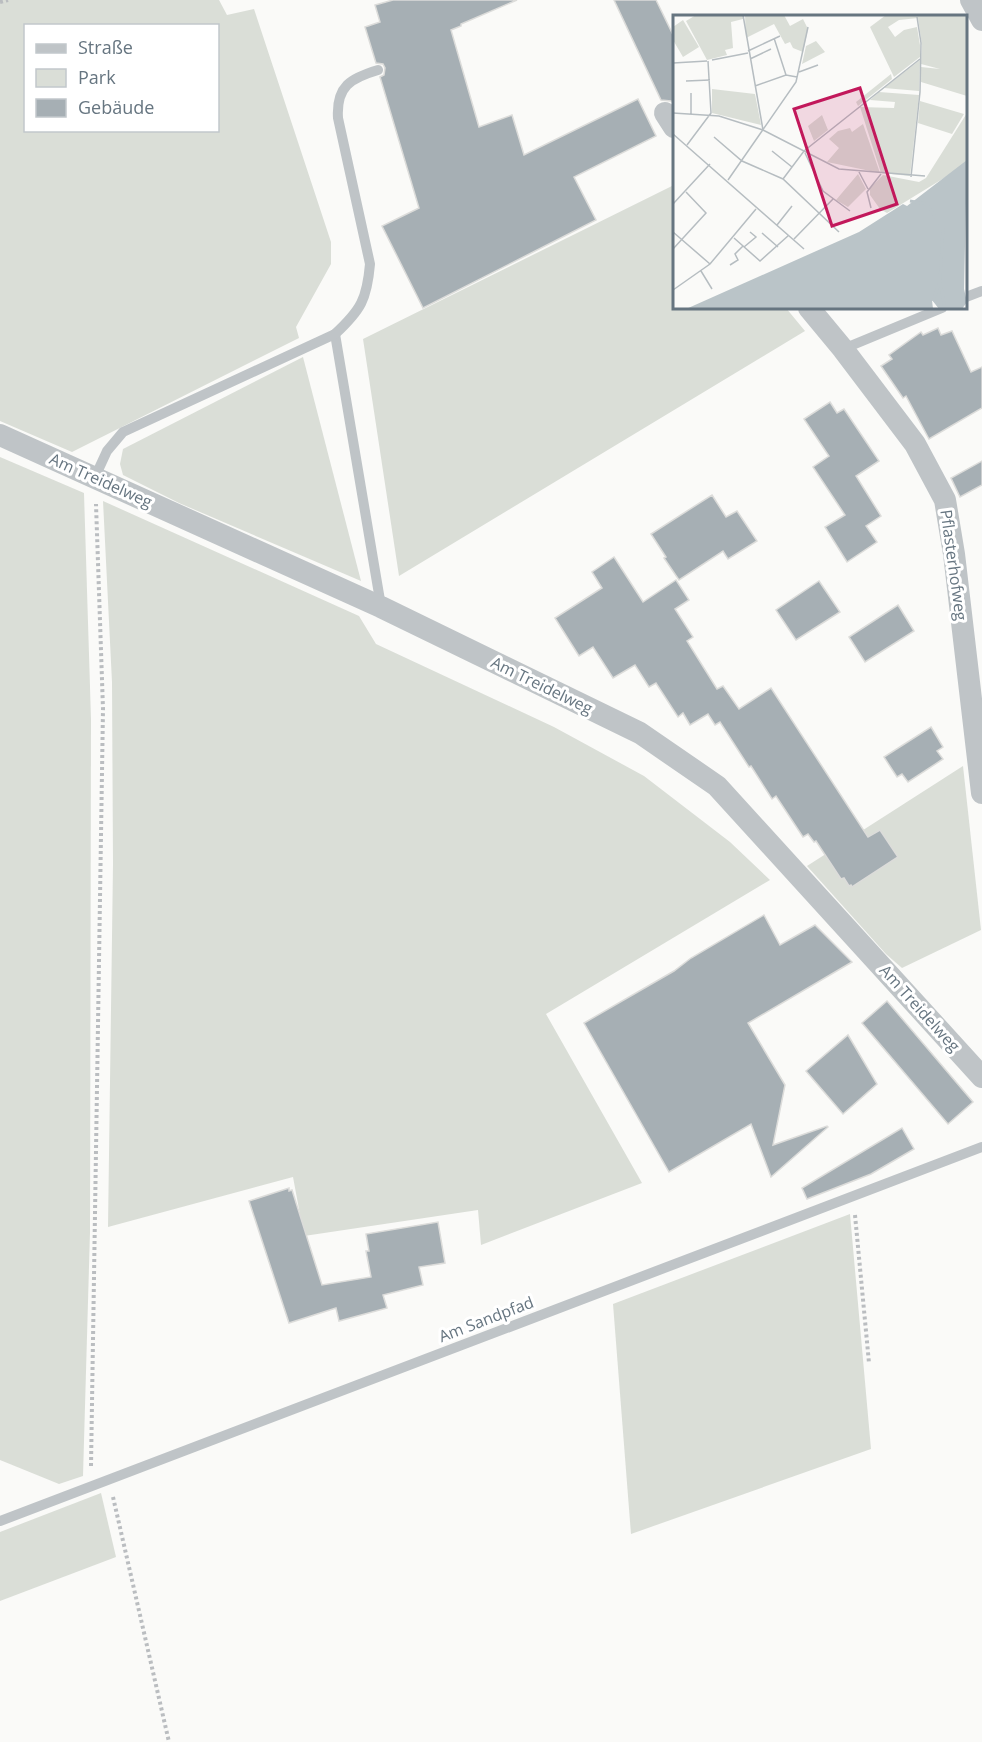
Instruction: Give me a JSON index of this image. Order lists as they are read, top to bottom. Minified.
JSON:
{"streets":{"street":["Am Treidelweg","Pflasterhofweg"],"lane":["Am Sandpfad"]},"legend":["Straße","Park","Gebäude"]}
